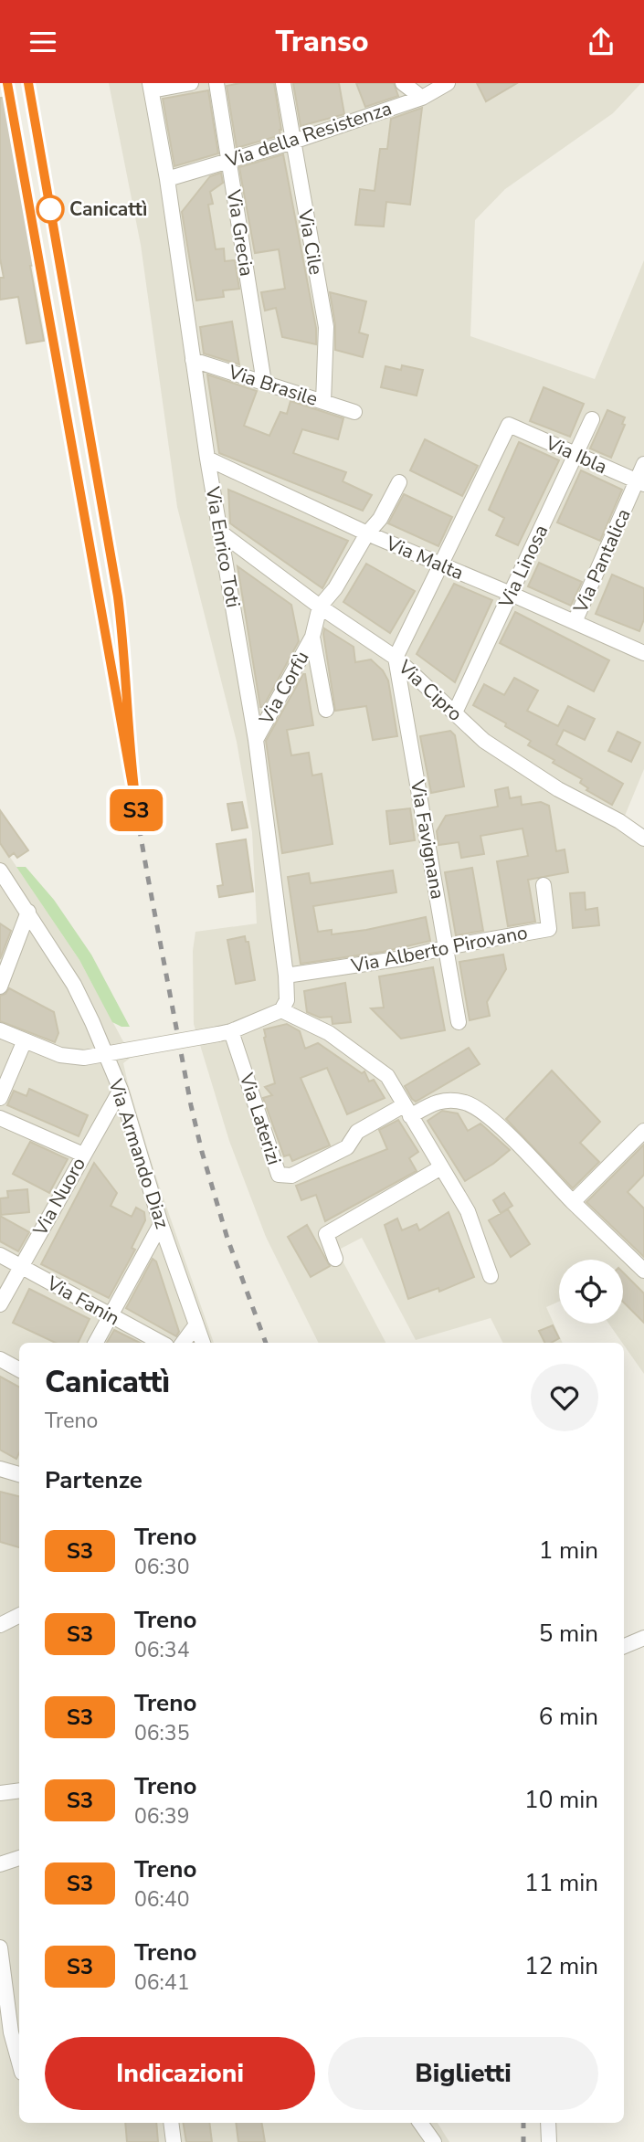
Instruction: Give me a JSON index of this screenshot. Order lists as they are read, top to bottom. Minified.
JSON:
{"streets":{"street":["Via della Resistenza","Via Grecia","Via Cile","Via Brasile","Via Ibla","Via Enrico Toti","Via Malta","Via Pantalica","Via Linosa","Via Corfù","Via Cipro","Via Favignana","Via Alberto Pirovano","Via Laterizi","Via Armando Diaz","Via Nuoro","Via Fanin"]},"crossings":[["Via della Resistenza","Via Grecia"],["Via della Resistenza","Via Cile"],["Via della Resistenza","Via Enrico Toti"],["Via Grecia","Via Brasile"],["Via Cile","Via Brasile"],["Via Brasile","Via Enrico Toti"],["Via Ibla","Via Malta"],["Via Ibla","Via Pantalica"],["Via Ibla","Via Linosa"],["Via Enrico Toti","Via Malta"],["Via Enrico Toti","Via Corfù"],["Via Enrico Toti","Via Cipro"],["Via Enrico Toti","Via Alberto Pirovano"],["Via Malta","Via Pantalica"],["Via Malta","Via Linosa"],["Via Linosa","Via Cipro"],["Via Cipro","Via Favignana"],["Via Favignana","Via Alberto Pirovano"],["Via Armando Diaz","Via Nuoro"],["Via Nuoro","Via Fanin"]],"places":["Canicattì"],"page":{"header":"Transo","on_map":"S3","heading":[["Canicattì","Treno"],"Partenze"],"list":[{"mark":"S3","name":"Treno","note":"06:30","value":"1 min"},{"mark":"S3","name":"Treno","note":"06:34","value":"5 min"},{"mark":"S3","name":"Treno","note":"06:35","value":"6 min"},{"mark":"S3","name":"Treno","note":"06:39","value":"10 min"},{"mark":"S3","name":"Treno","note":"06:40","value":"11 min"},{"mark":"S3","name":"Treno","note":"06:41","value":"12 min"}],"buttons":["Indicazioni","Biglietti"]}}
